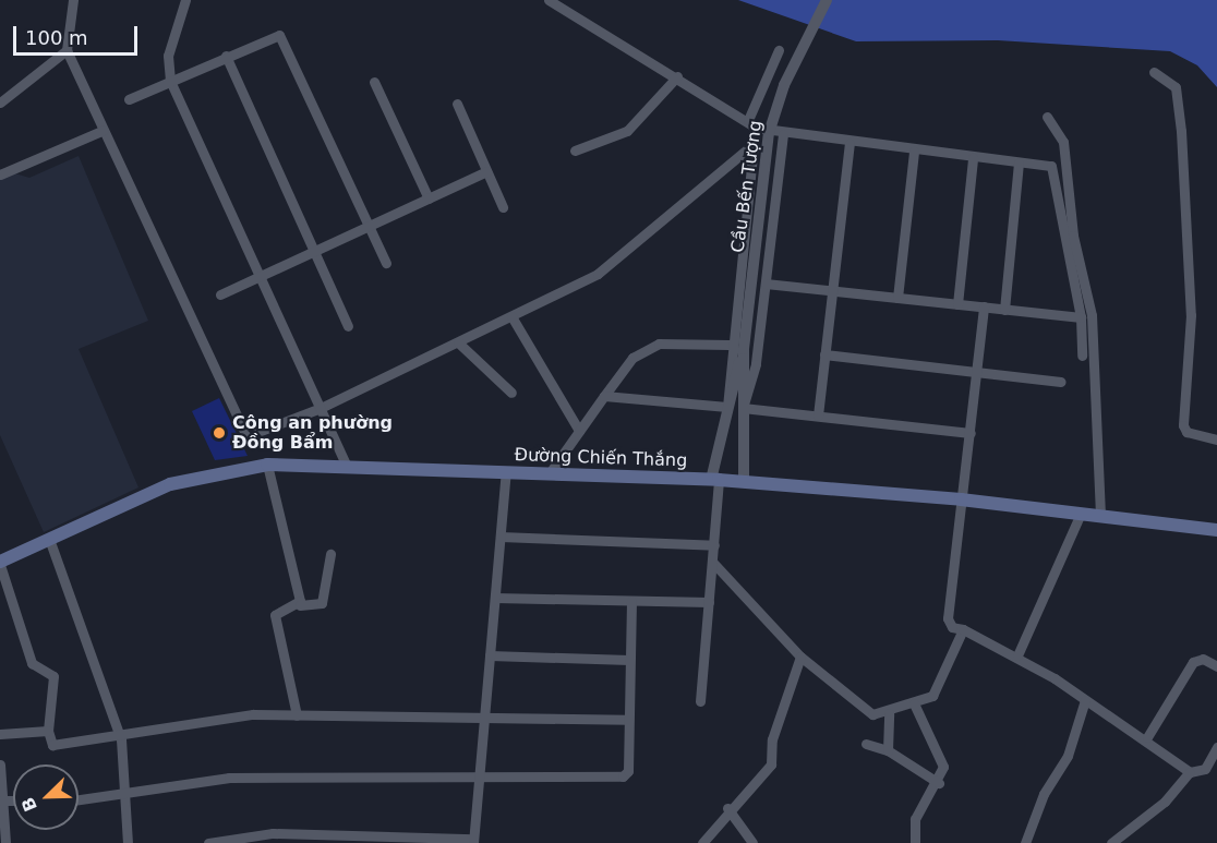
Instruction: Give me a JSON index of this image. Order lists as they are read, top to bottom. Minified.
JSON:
{"streets":{"main road":["Đường Chiến Thắng"],"street":["Cầu Bến Tượng"]},"places":["Công an phường Đồng Bẩm"],"scale_bar":"100 m","north":"bottom left"}
